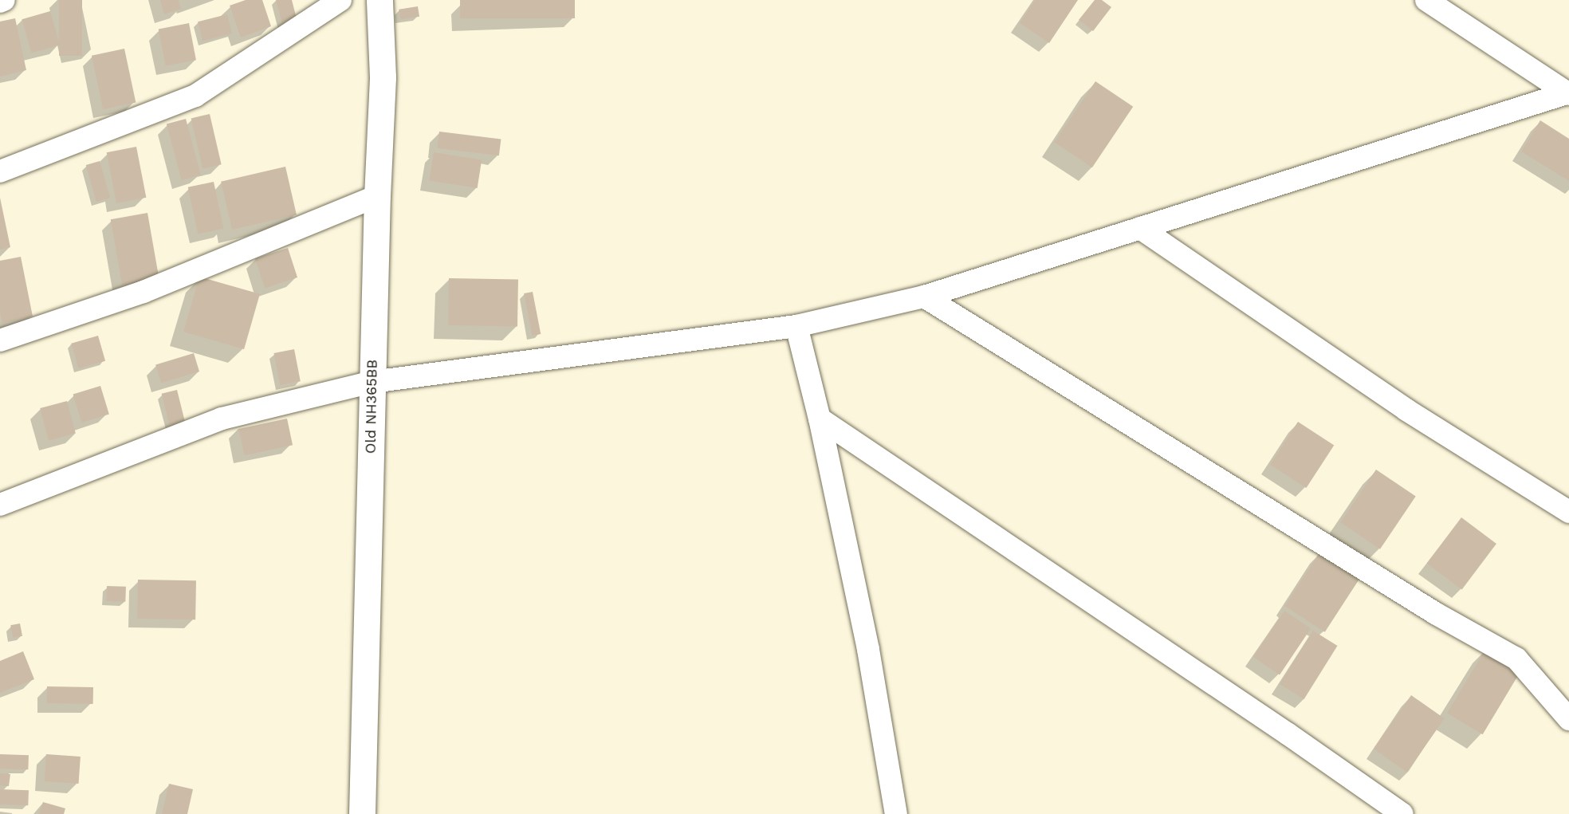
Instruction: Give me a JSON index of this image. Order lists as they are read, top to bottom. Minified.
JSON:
{"streets":{"main road":["Old NH365BB"]}}
